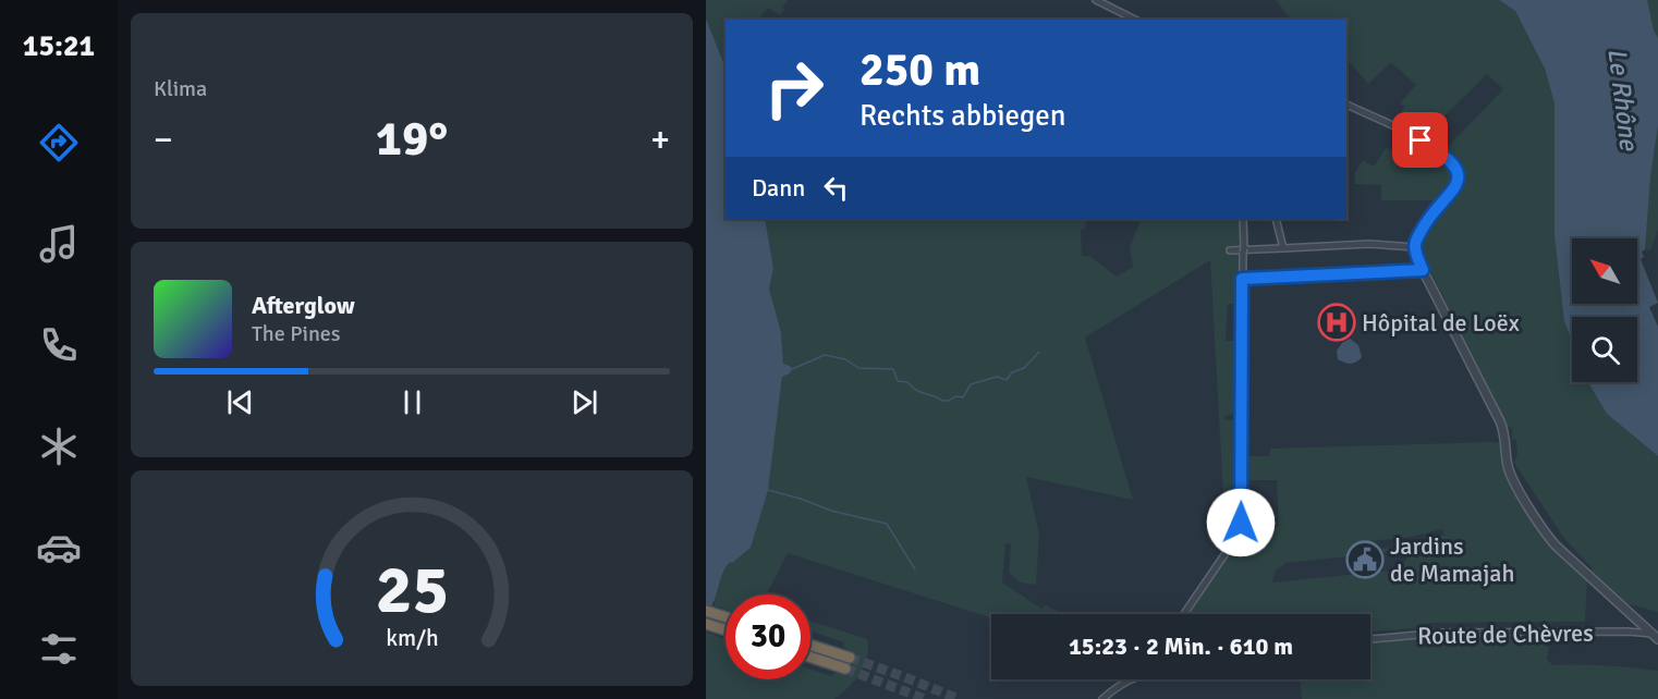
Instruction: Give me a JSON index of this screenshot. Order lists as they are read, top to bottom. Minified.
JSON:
{"streets":{"street":["Route de Chèvres"]},"water":["Le Rhône"],"places":{"hospital":["Hôpital de Loëx"],"public building":["Jardins de Mamajah"]},"north":"top left","page":{"tabs":"15:21","tile":"Klima","turn":["250 m","Rechts abbiegen"],"heat":["−","19°","+"],"then":"Dann","song":["Afterglow","The Pines"],"limit":"30","trip":"15:23 · 2 Min. · 610 m","gauge":["25","km/h"]}}
